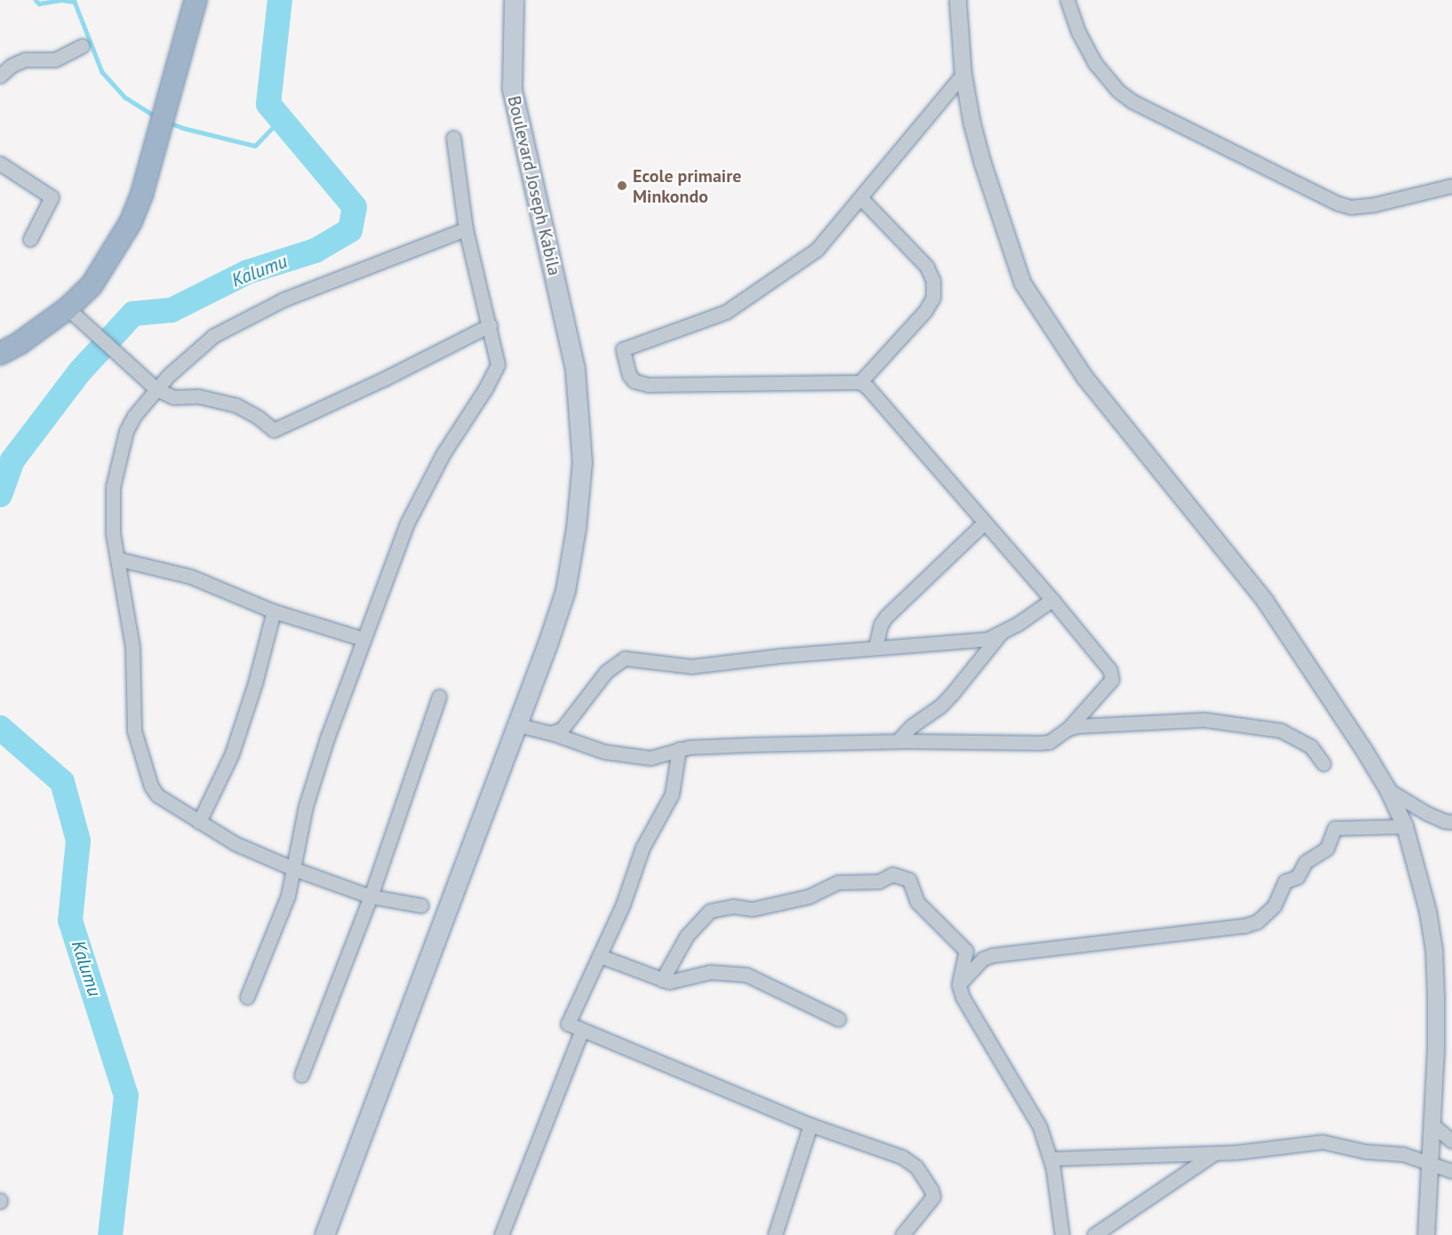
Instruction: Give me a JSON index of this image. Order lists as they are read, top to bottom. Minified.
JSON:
{"streets":{"main road":["Boulevard Joseph Kabila"]},"water":["Kalumu"],"places":["Ecole primaire Minkondo"]}
